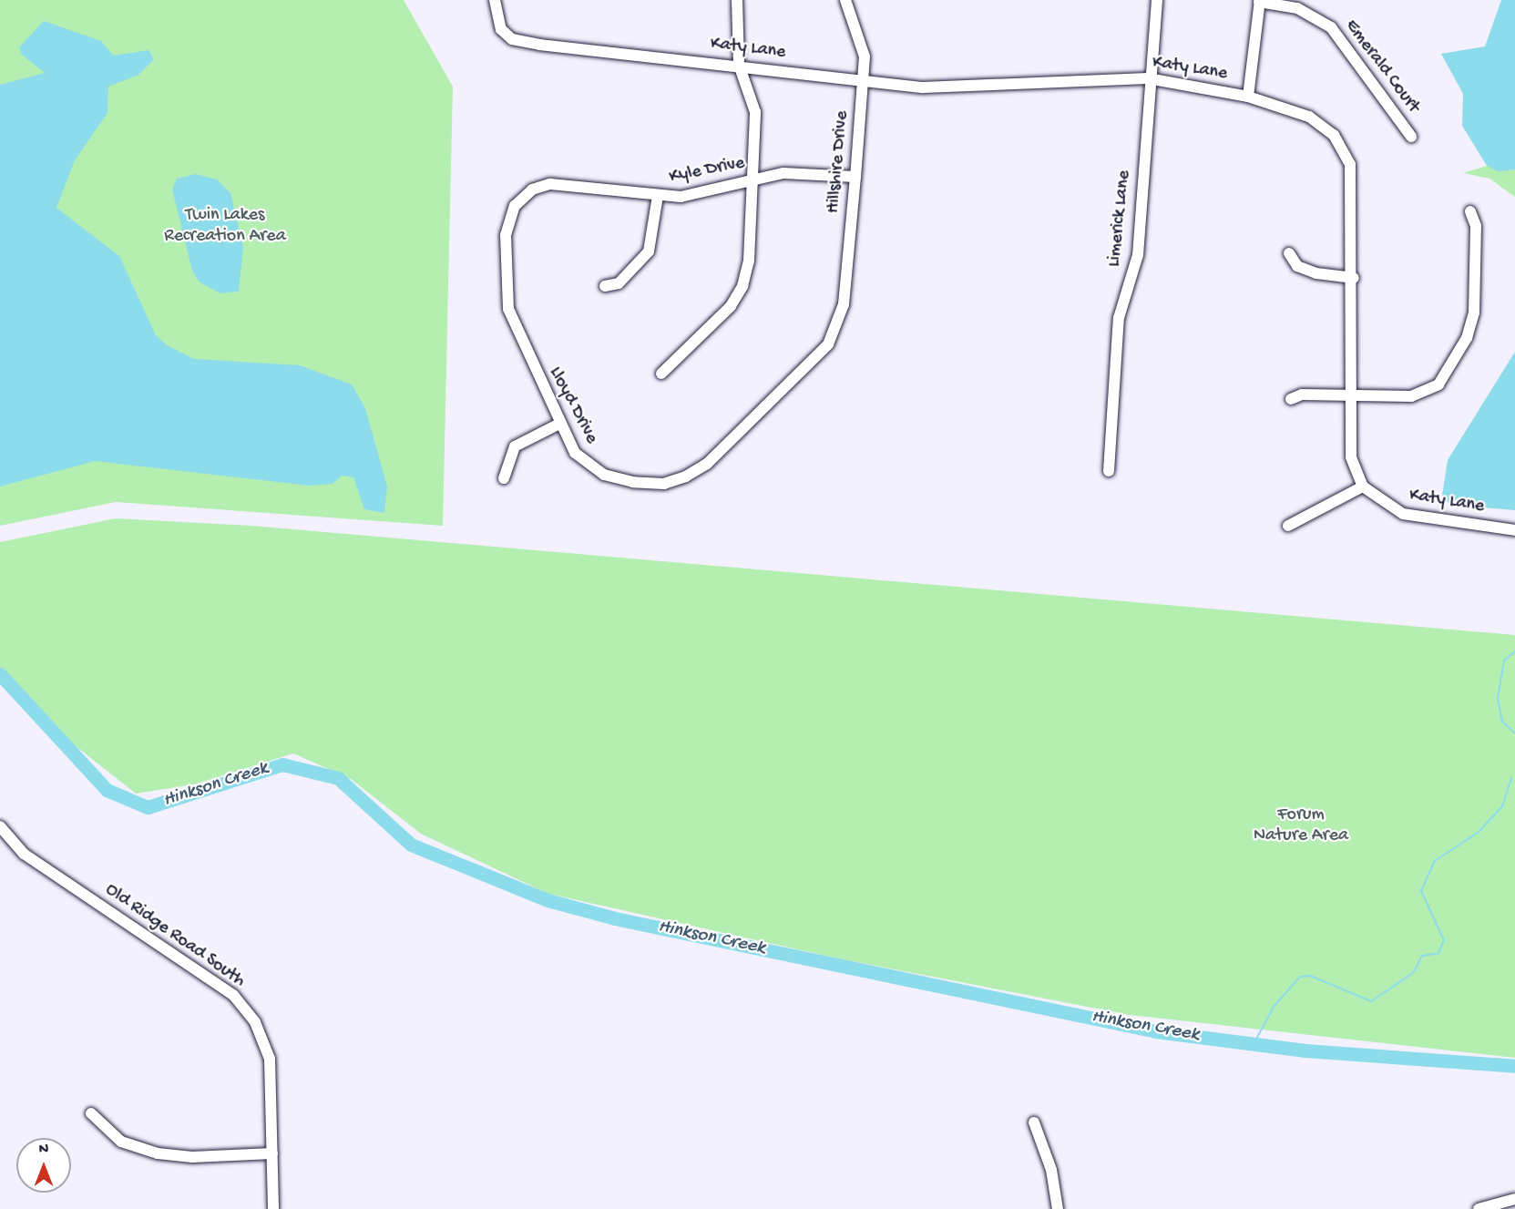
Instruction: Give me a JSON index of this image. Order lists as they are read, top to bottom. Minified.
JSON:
{"streets":{"street":["Katy Lane","Emerald Court","Hillshire Drive","Kyle Drive","Limerick Lane","Lloyd Drive","Old Ridge Road South"]},"crossings":[["Katy Lane","Hillshire Drive"],["Katy Lane","Limerick Lane"],["Hillshire Drive","Kyle Drive"],["Hillshire Drive","Lloyd Drive"],["Kyle Drive","Lloyd Drive"]],"water":["Hinkson Creek"],"parks":["Twin Lakes Recreation Area","Forum Nature Area"],"north":"top"}
